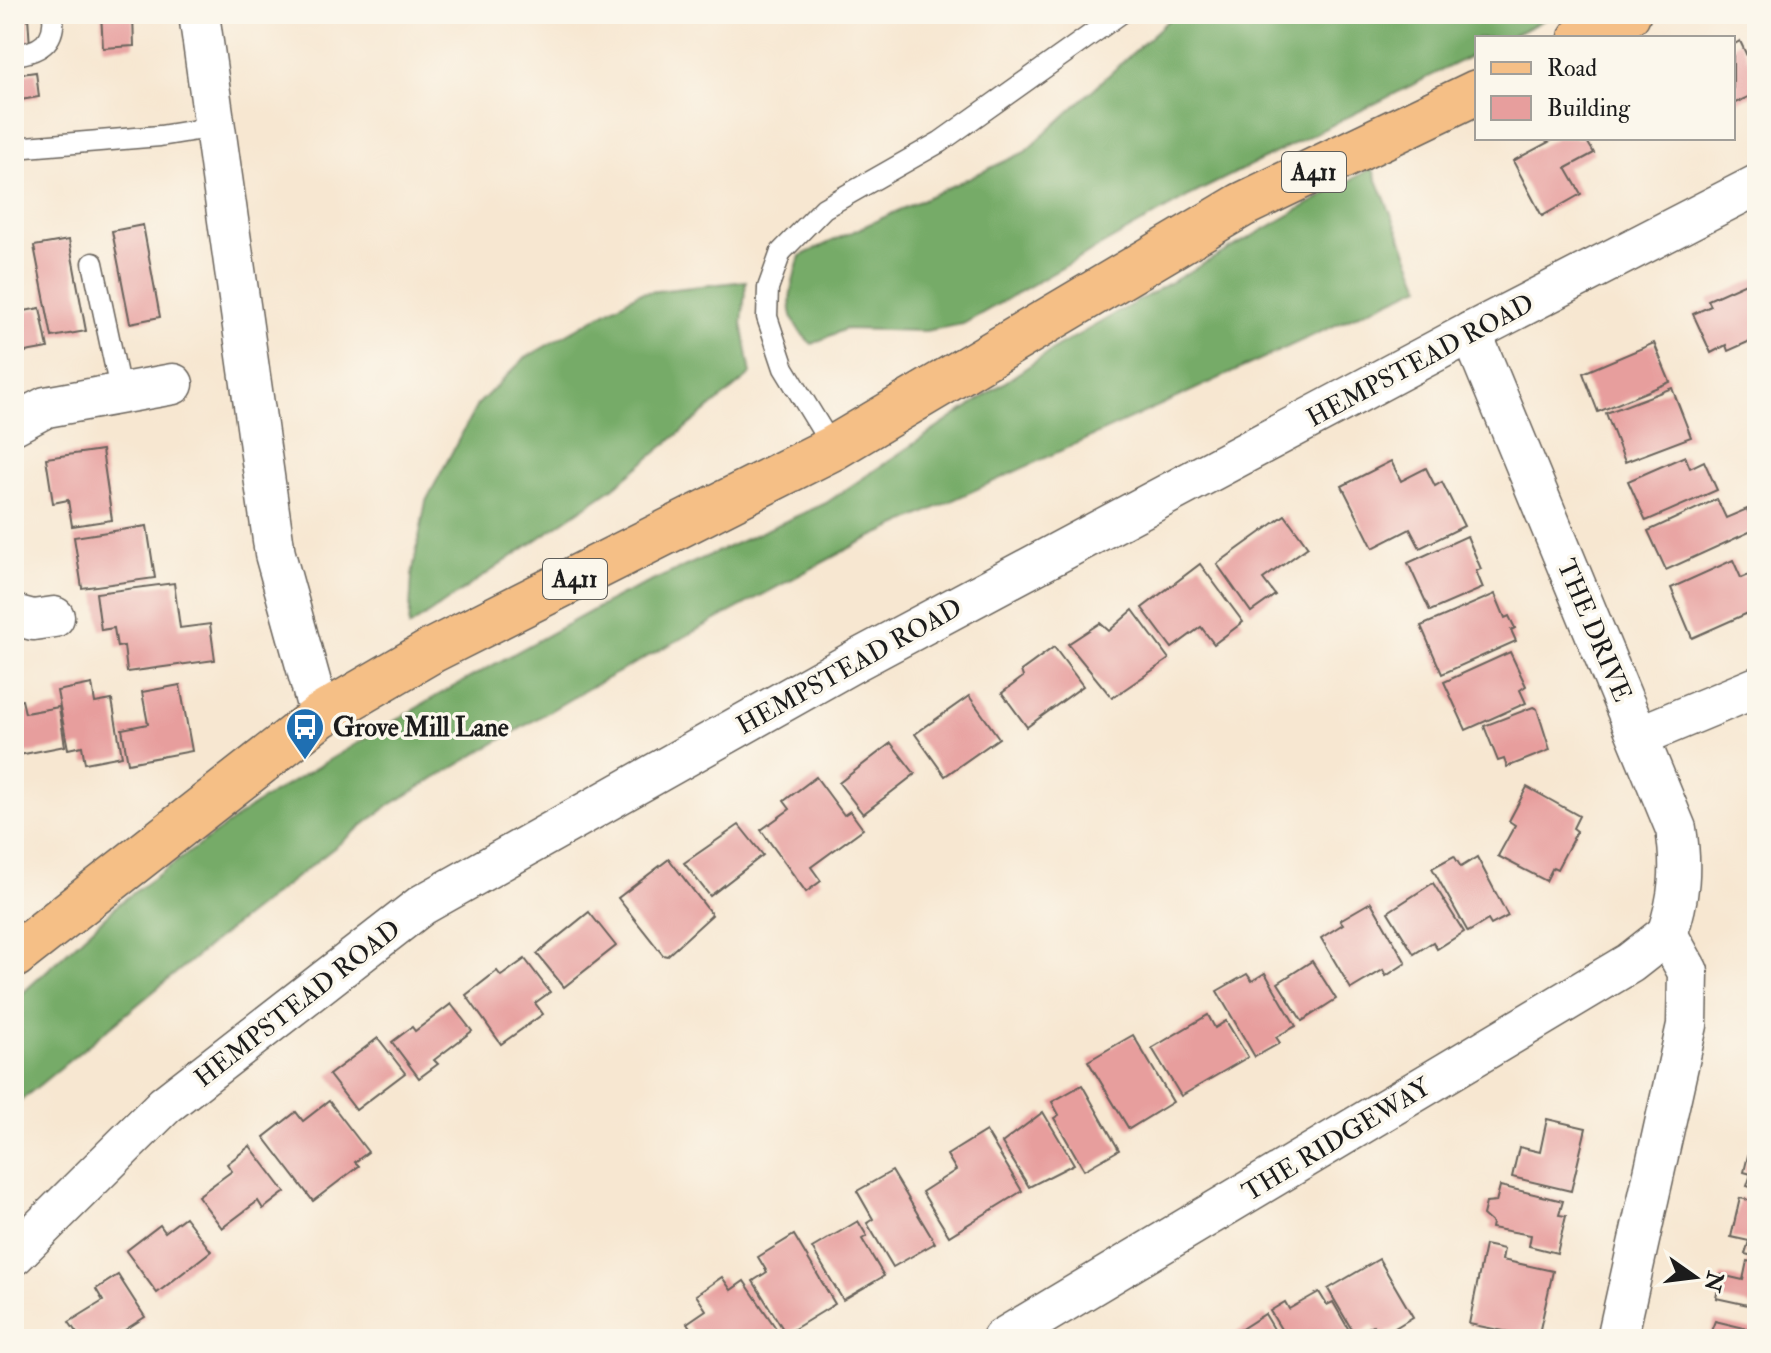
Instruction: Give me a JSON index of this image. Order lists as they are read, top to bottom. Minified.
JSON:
{"streets":{"main road":["A411"],"street":["HEMPSTEAD ROAD","THE DRIVE","THE RIDGEWAY"]},"crossings":[["HEMPSTEAD ROAD","THE DRIVE"],["THE DRIVE","THE RIDGEWAY"]],"places":{"bus stop":["Grove Mill Lane"]},"legend":["Road","Building"],"north":"right"}
